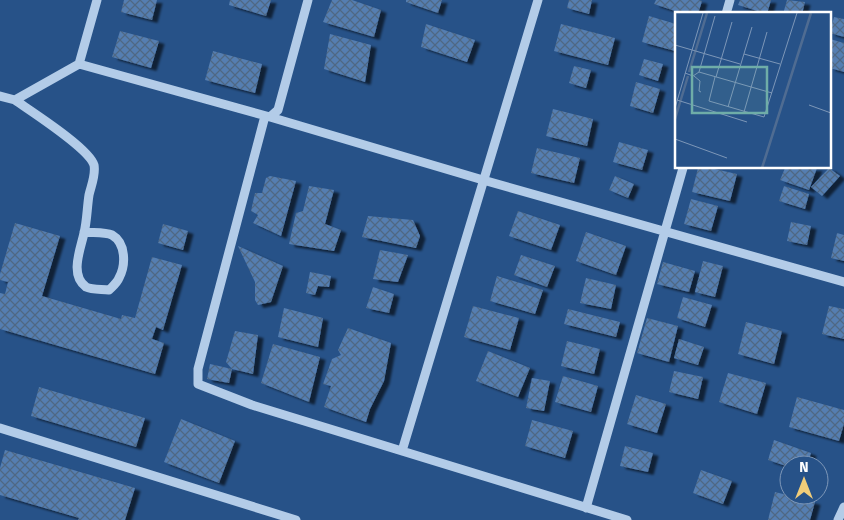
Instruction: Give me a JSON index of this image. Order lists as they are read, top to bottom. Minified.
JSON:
{"north":"top"}
